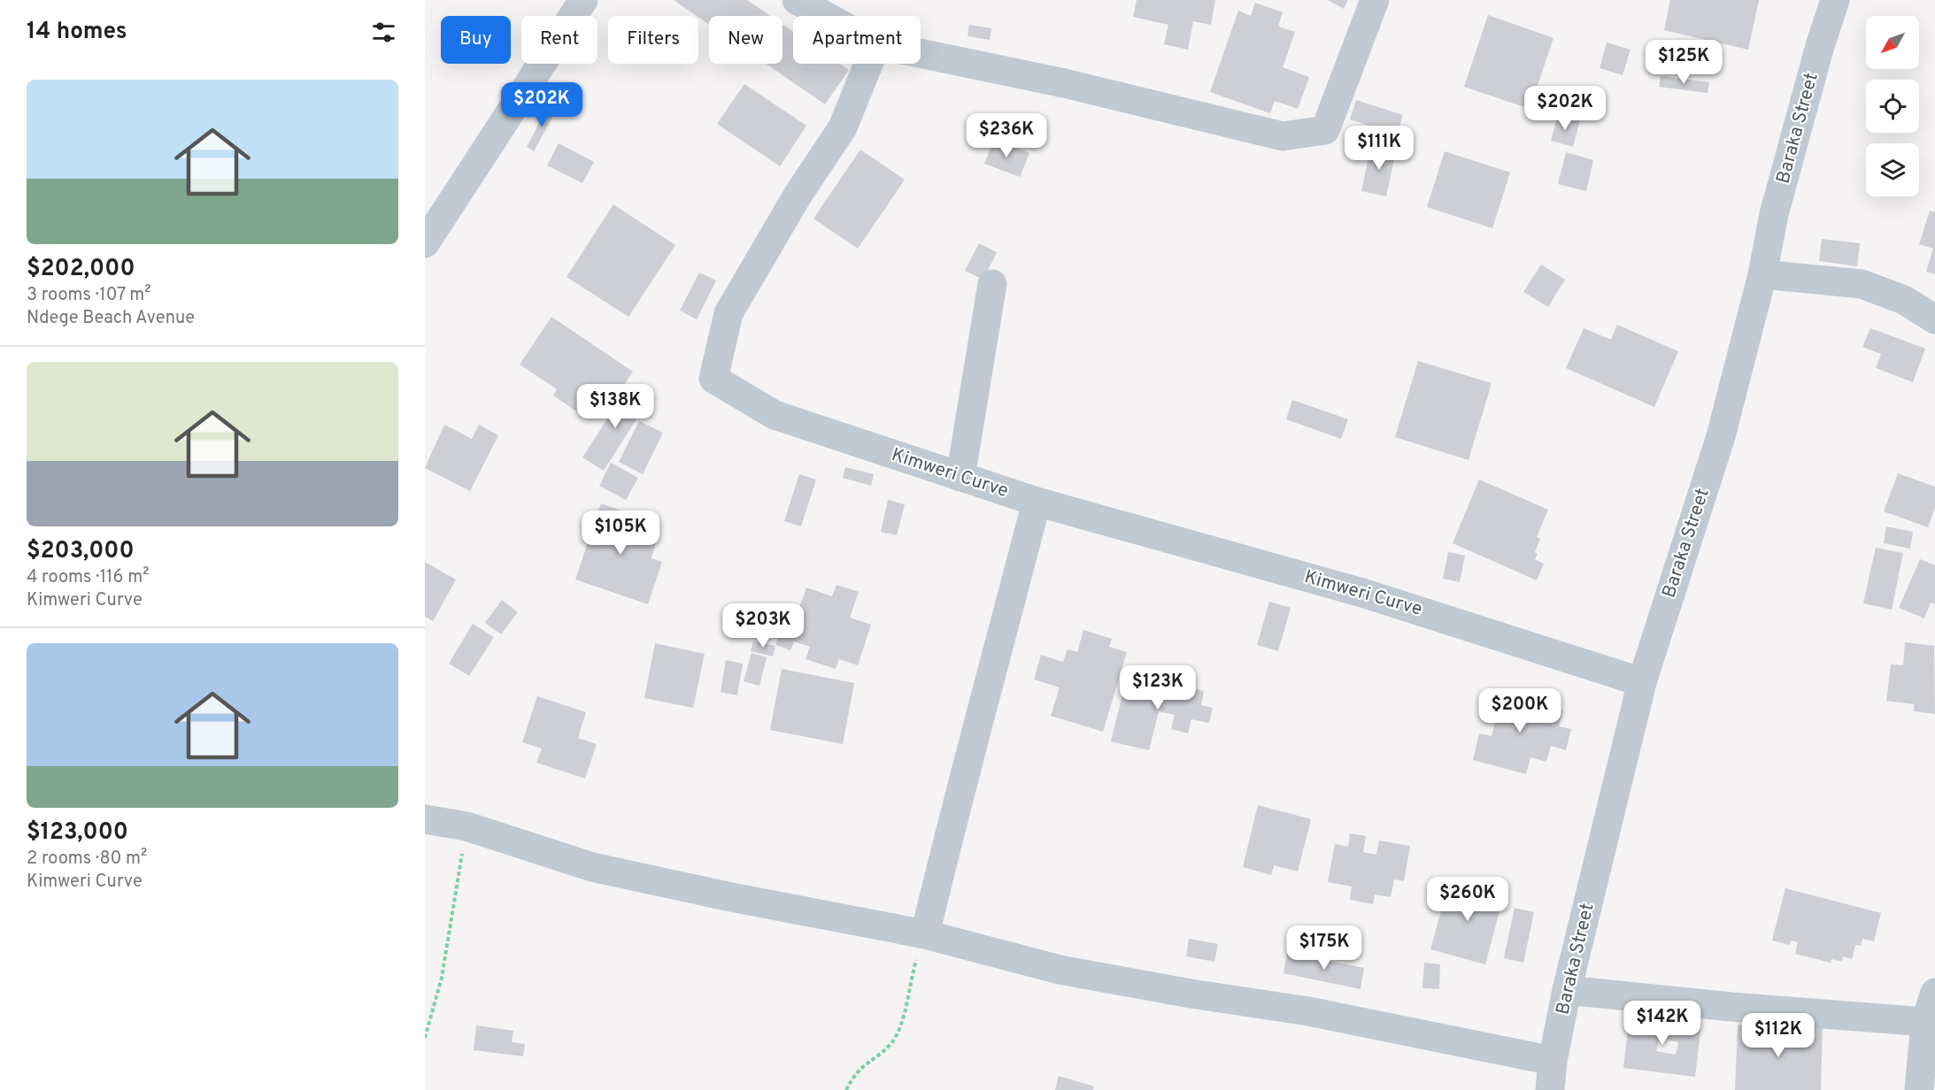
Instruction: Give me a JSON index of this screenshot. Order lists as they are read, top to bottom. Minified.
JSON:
{"streets":{"street":["Baraka Street","Kimweri Curve"]},"crossings":[["Baraka Street","Kimweri Curve"]],"north":"bottom left","page":{"heading":"14 homes","chip":["Buy","Rent","Filters","New","Apartment"],"price":["$125K","$202K","$202K","$236K","$111K","$138K","$105K","$203K","$123K","$200K","$260K","$175K","$142K","$112K"],"list":[{"name":"$202,000","note":"3 rooms · 107 m² · Ndege Beach Avenue"},{"name":"$203,000","note":"4 rooms · 116 m² · Kimweri Curve"},{"name":"$123,000","note":"2 rooms · 80 m² · Kimweri Curve"}]}}
